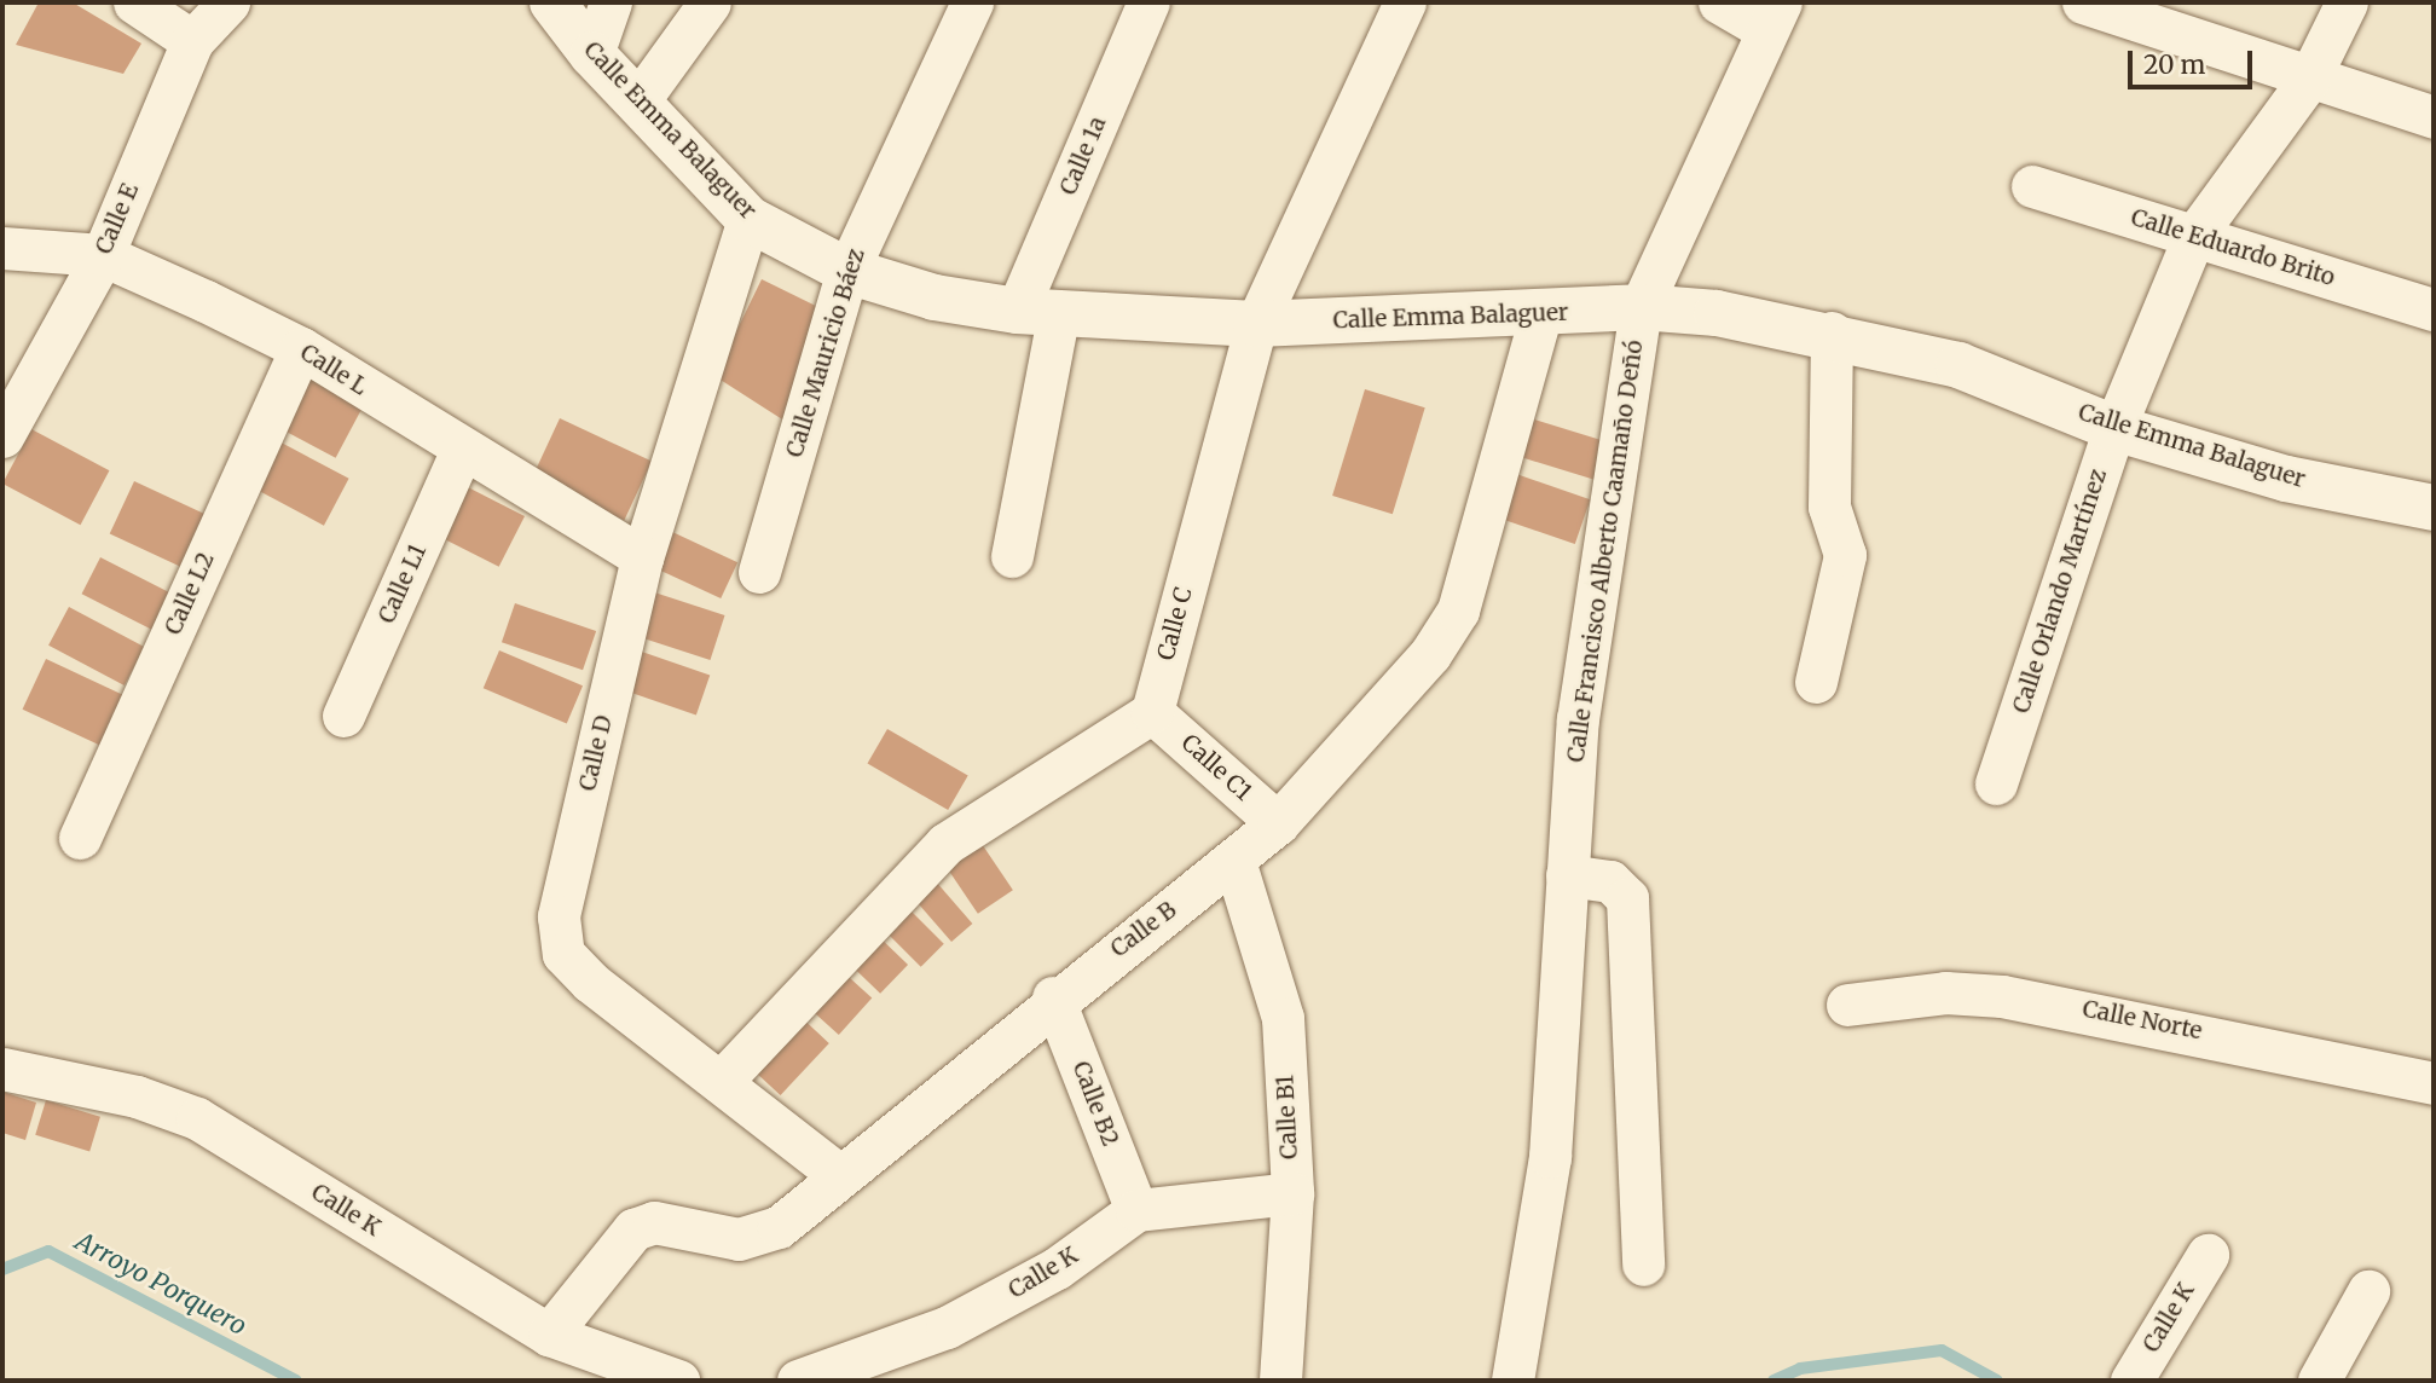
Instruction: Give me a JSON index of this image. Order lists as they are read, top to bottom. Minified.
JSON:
{"streets":{"street":["Calle Emma Balaguer","Calle 1a","Calle E","Calle Eduardo Brito","Calle Mauricio Báez","Calle L","Calle Francisco Alberto Caamaño Deñó","Calle L1","Calle Orlando Martínez","Calle L2","Calle C","Calle D","Calle C1","Calle B","Calle Norte","Calle B2","Calle B1","Calle K"]},"crossings":[["Calle Emma Balaguer","Calle 1a"],["Calle Emma Balaguer","Calle Mauricio Báez"],["Calle Emma Balaguer","Calle Francisco Alberto Caamaño Deñó"],["Calle Emma Balaguer","Calle Orlando Martínez"],["Calle Emma Balaguer","Calle C"],["Calle Emma Balaguer","Calle D"],["Calle Emma Balaguer","Calle B"],["Calle E","Calle L"],["Calle Eduardo Brito","Calle Orlando Martínez"],["Calle L","Calle L1"],["Calle L","Calle L2"],["Calle L","Calle D"],["Calle C","Calle C1"],["Calle D","Calle B"],["Calle C1","Calle B"],["Calle B","Calle B2"],["Calle B","Calle B1"],["Calle B","Calle K"],["Calle B2","Calle K"],["Calle B1","Calle K"]],"water":["Arroyo Porquero"],"scale_bar":"20 m"}
